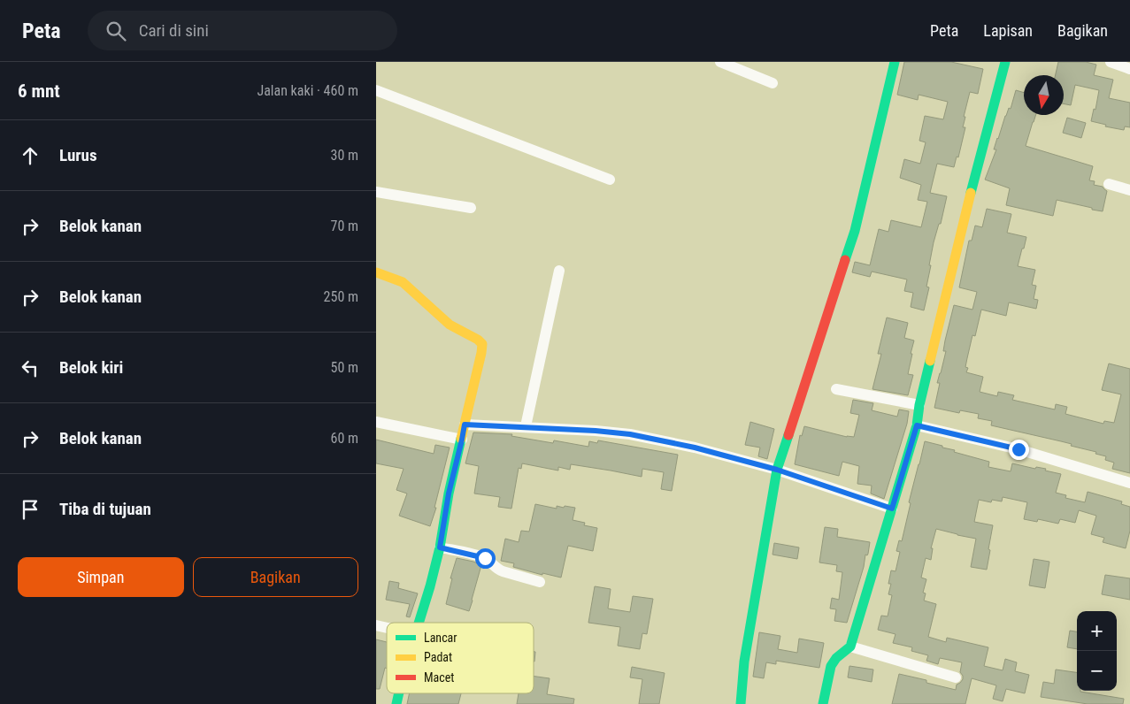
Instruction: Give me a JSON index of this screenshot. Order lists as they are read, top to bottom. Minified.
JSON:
{"legend":["Lancar","Padat","Macet"],"north":"bottom","page":{"header":"Peta","search":"Cari di sini","nav":["Peta","Lapisan","Bagikan"],"heading":["6 mnt","Jalan kaki · 460 m"],"list":[["Lurus","30 m"],["Belok kanan","70 m"],["Belok kanan","250 m"],["Belok kiri","50 m"],["Belok kanan","60 m"],"Tiba di tujuan"],"buttons":["Simpan","Bagikan"],"map_buttons":["+","−"]}}
